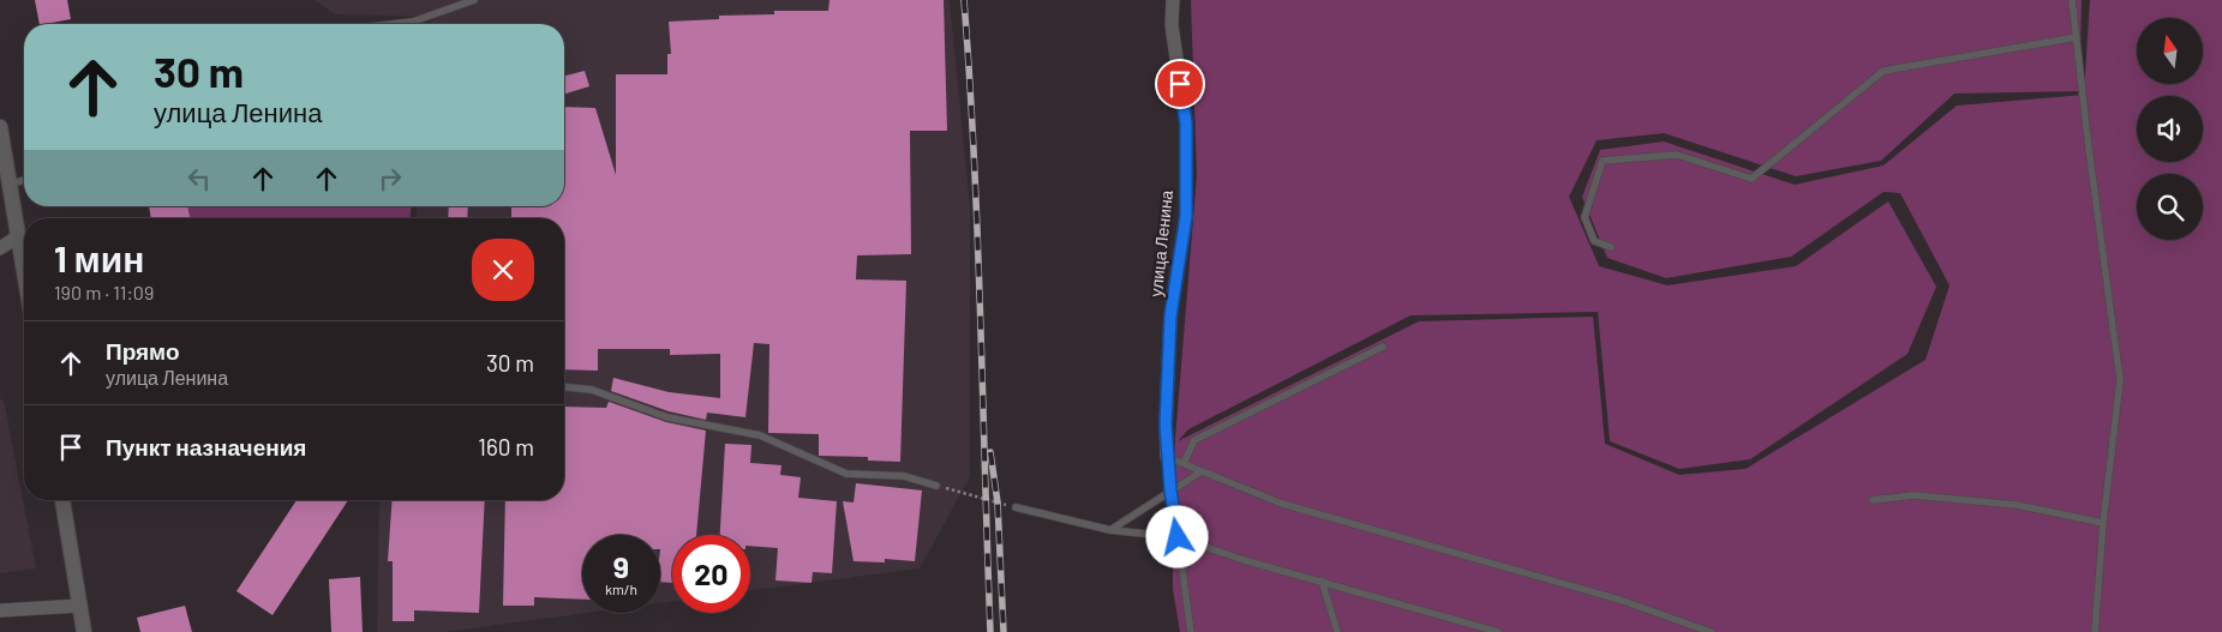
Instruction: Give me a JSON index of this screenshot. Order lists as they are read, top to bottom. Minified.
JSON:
{"streets":{"street":["улица Ленина"]},"north":"top","page":{"turn":["30 m","улица Ленина"],"heading":["1 мин","190 m · 11:09"],"list":[{"name":"Прямо","note":"улица Ленина","value":"30 m"},{"name":"Пункт назначения","value":"160 m"}],"speed":"9 km/h","limit":"20"}}
